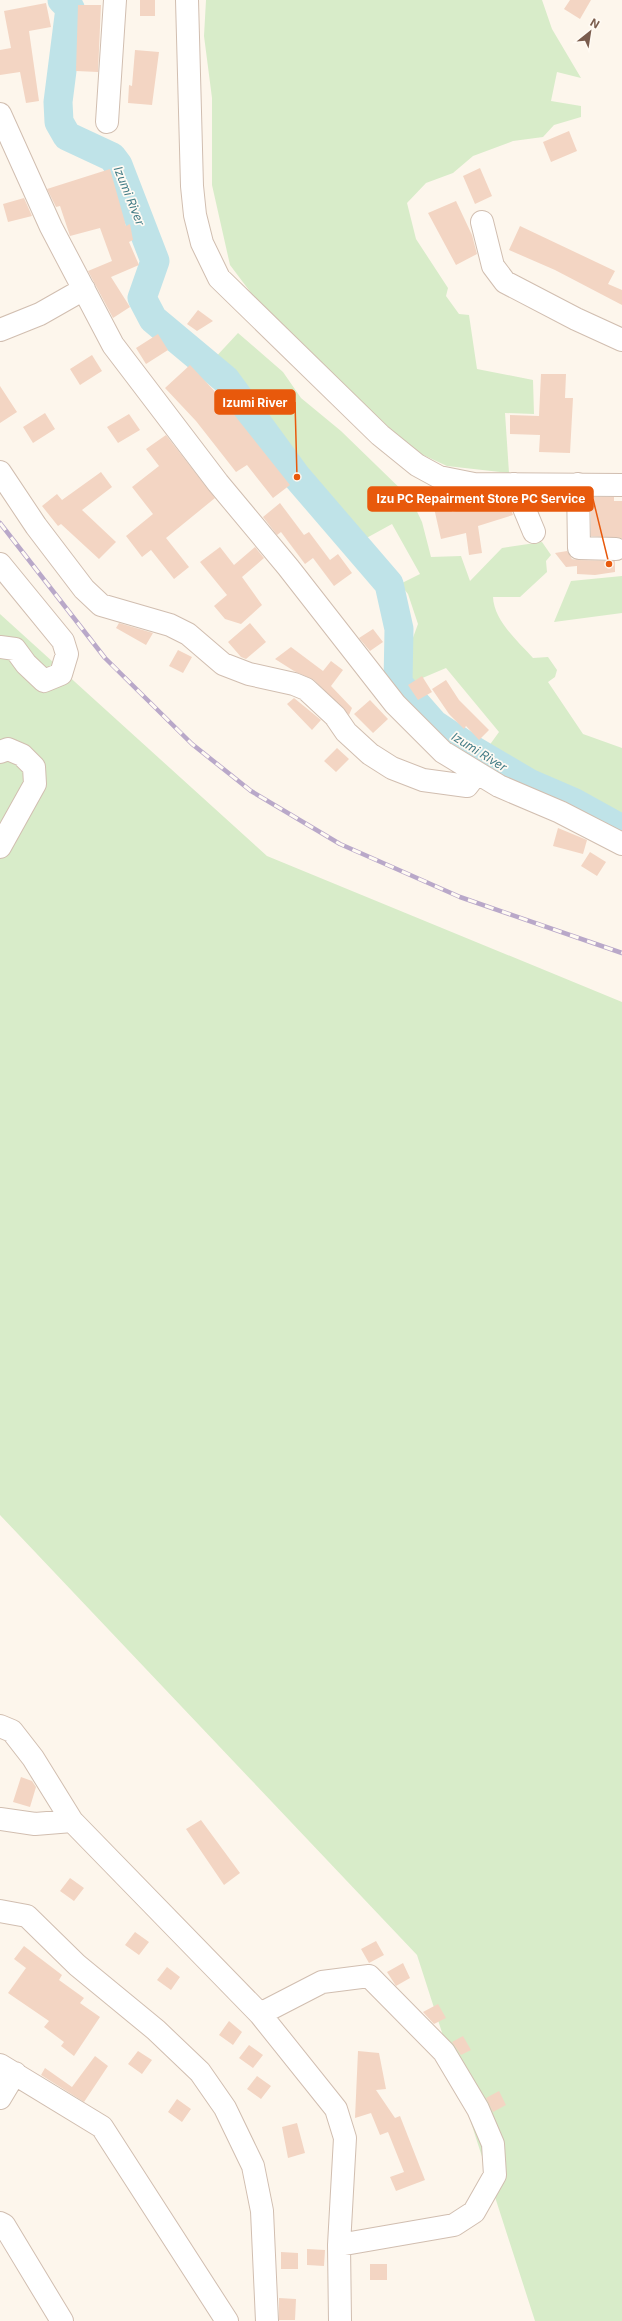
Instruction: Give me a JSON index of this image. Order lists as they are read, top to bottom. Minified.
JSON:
{"water":["Izumi River"],"places":["Izumi River","Izu PC Repairment Store PC Service"],"north":"top right"}
